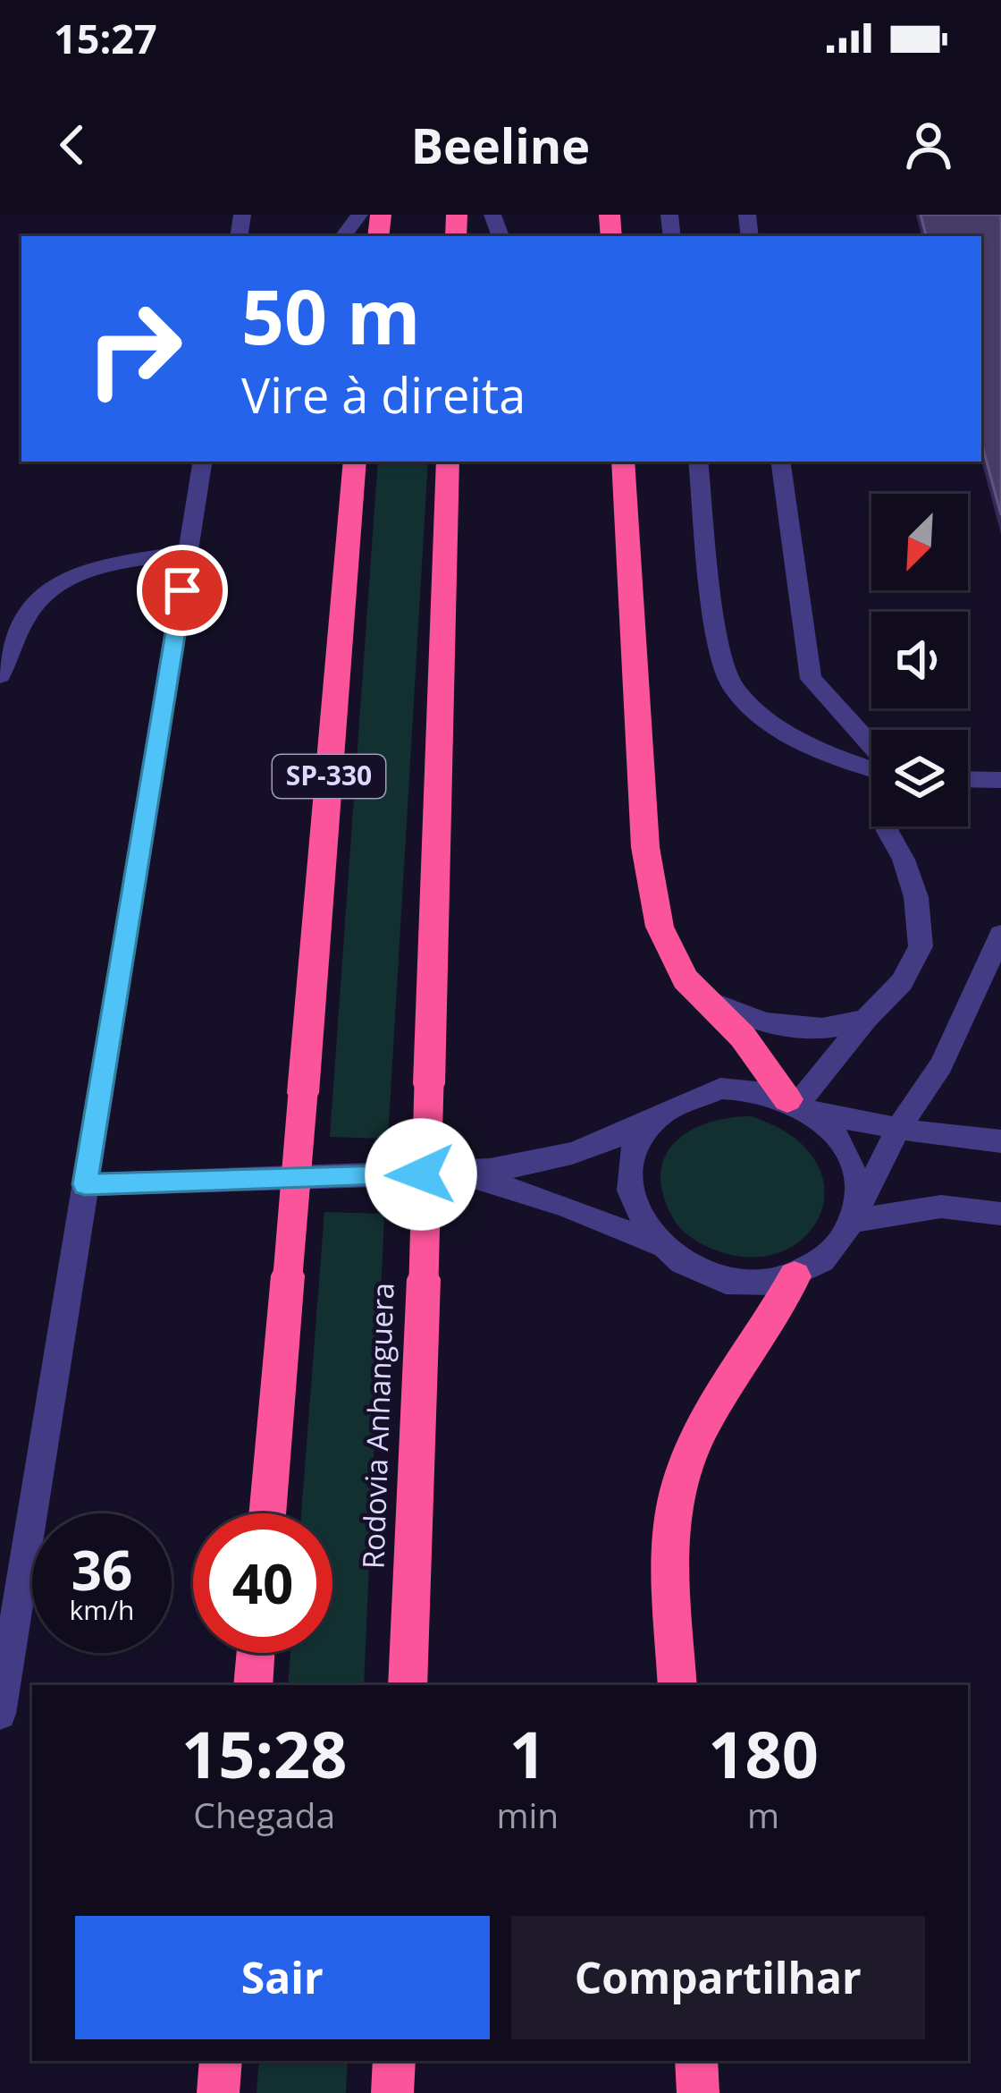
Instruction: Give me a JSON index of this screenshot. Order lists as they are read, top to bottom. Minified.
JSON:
{"streets":{"highway":["SP-330","Rodovia Anhanguera"]},"north":"bottom left","page":{"status":"15:27","header":"Beeline","turn":["50 m","Vire à direita"],"speed":"36 km/h","limit":"40","eta":["15:28","Chegada","1","min","180","m"],"buttons":["Sair","Compartilhar"]}}
